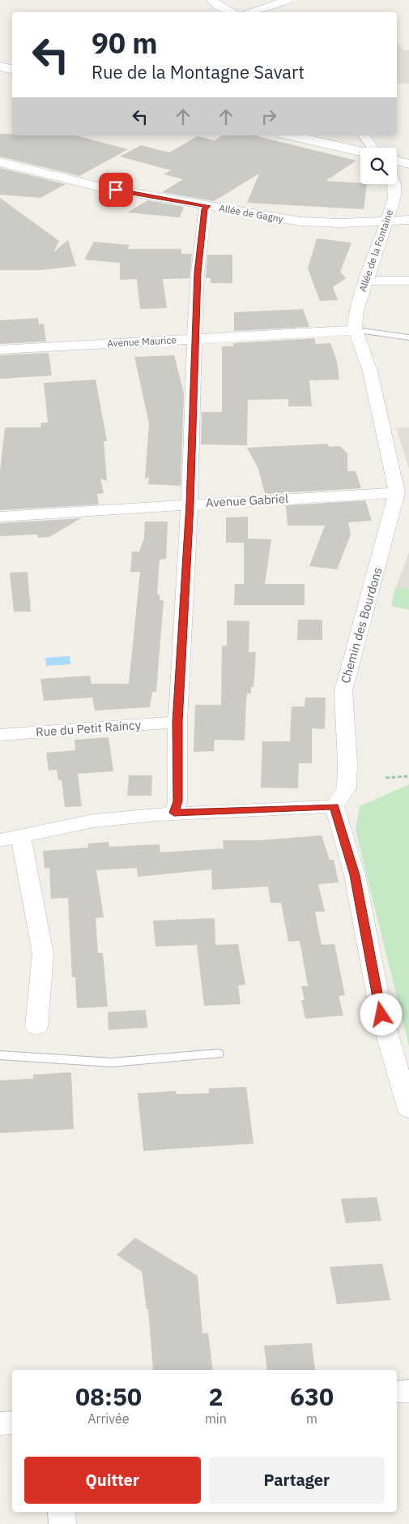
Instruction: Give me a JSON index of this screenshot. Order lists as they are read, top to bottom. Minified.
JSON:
{"streets":{"street":["Allée de Gagny","Allée de la Fontaine","Avenue Maurice","Avenue Gabriel","Chemin des Bourdons","Rue du Petit Raincy"]},"crossings":[["Allée de Gagny","Allée de la Fontaine"],["Allée de la Fontaine","Avenue Maurice"],["Allée de la Fontaine","Chemin des Bourdons"],["Avenue Maurice","Chemin des Bourdons"],["Avenue Gabriel","Chemin des Bourdons"]],"page":{"turn":["90 m","Rue de la Montagne Savart"],"eta":["08:50","Arrivée","2","min","630","m"],"buttons":["Quitter","Partager"]}}
